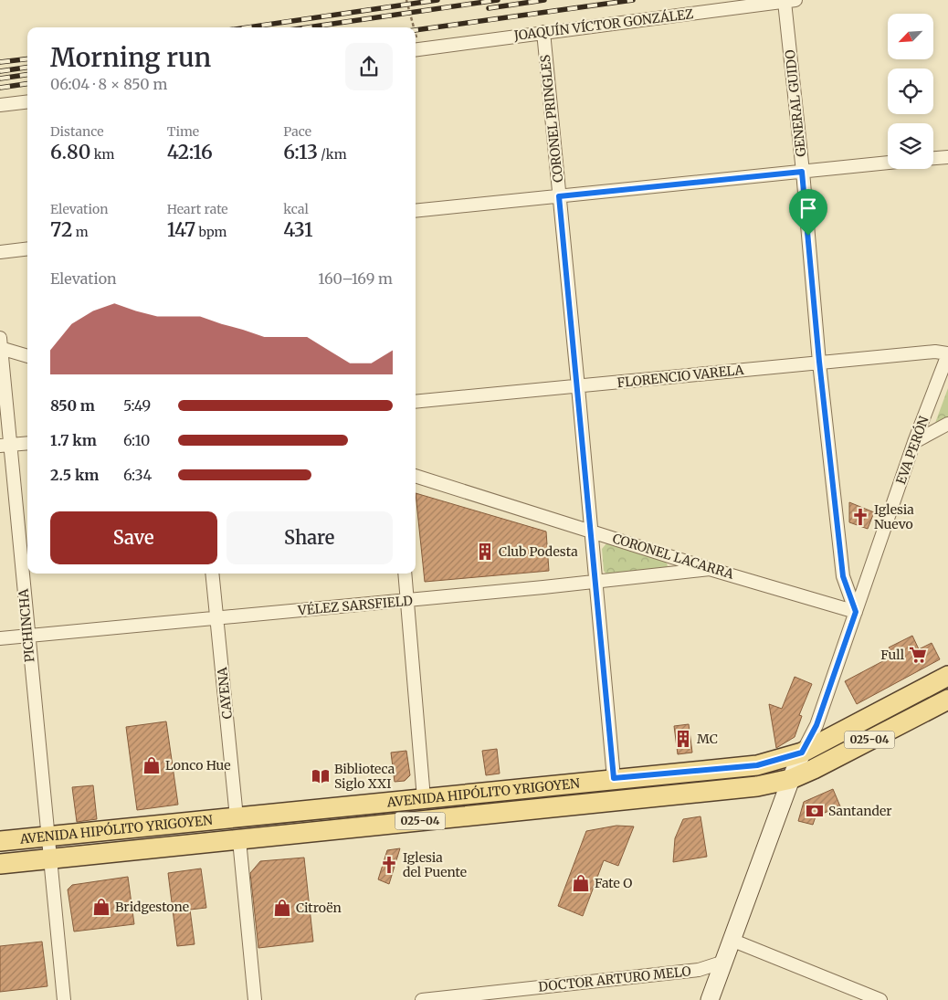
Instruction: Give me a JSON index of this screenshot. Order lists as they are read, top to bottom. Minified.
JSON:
{"streets":{"main road":["025-04","AVENIDA HIPÓLITO YRIGOYEN"],"street":["JOAQUÍN VÍCTOR GONZÁLEZ","GENERAL GUIDO","CORONEL PRINGLES","FLORENCIO VARELA","EVA PERÓN","CORONEL LACARRA","VÉLEZ SARSFIELD","PICHINCHA","CAYENA","DOCTOR ARTURO MELO"]},"crossings":[["JOAQUÍN VÍCTOR GONZÁLEZ","GENERAL GUIDO"],["JOAQUÍN VÍCTOR GONZÁLEZ","CORONEL PRINGLES"],["GENERAL GUIDO","FLORENCIO VARELA"],["GENERAL GUIDO","EVA PERÓN"],["GENERAL GUIDO","CORONEL LACARRA"],["CORONEL PRINGLES","FLORENCIO VARELA"],["CORONEL PRINGLES","CORONEL LACARRA"],["CORONEL PRINGLES","VÉLEZ SARSFIELD"],["CORONEL PRINGLES","AVENIDA HIPÓLITO YRIGOYEN"],["FLORENCIO VARELA","EVA PERÓN"],["EVA PERÓN","CORONEL LACARRA"],["EVA PERÓN","AVENIDA HIPÓLITO YRIGOYEN"],["CORONEL LACARRA","VÉLEZ SARSFIELD"],["VÉLEZ SARSFIELD","PICHINCHA"],["VÉLEZ SARSFIELD","CAYENA"],["PICHINCHA","AVENIDA HIPÓLITO YRIGOYEN"],["CAYENA","AVENIDA HIPÓLITO YRIGOYEN"]],"places":{"church":["Iglesia Nuevo","Iglesia del Puente"],"building":["Club Podesta","MC"],"supermarket":["Full"],"shop":["Lonco Hue","Fate O","Bridgestone","Citroën"],"library":["Biblioteca Siglo XXI"],"bank":["Santander"]},"north":"bottom left","page":{"heading":["Morning run","06:04 · 8 × 850 m"],"stats":[["Distance","6.80 km"],["Time","42:16"],["Pace","6:13 /km"],["Elevation","72 m"],["Heart rate","147 bpm"],["kcal","431"]],"chart":["Elevation","160–169 m"],"list":[{"name":"850 m","note":"5:49"},{"name":"1.7 km","note":"6:10"},{"name":"2.5 km","note":"6:34"}],"buttons":["Save","Share"]}}
